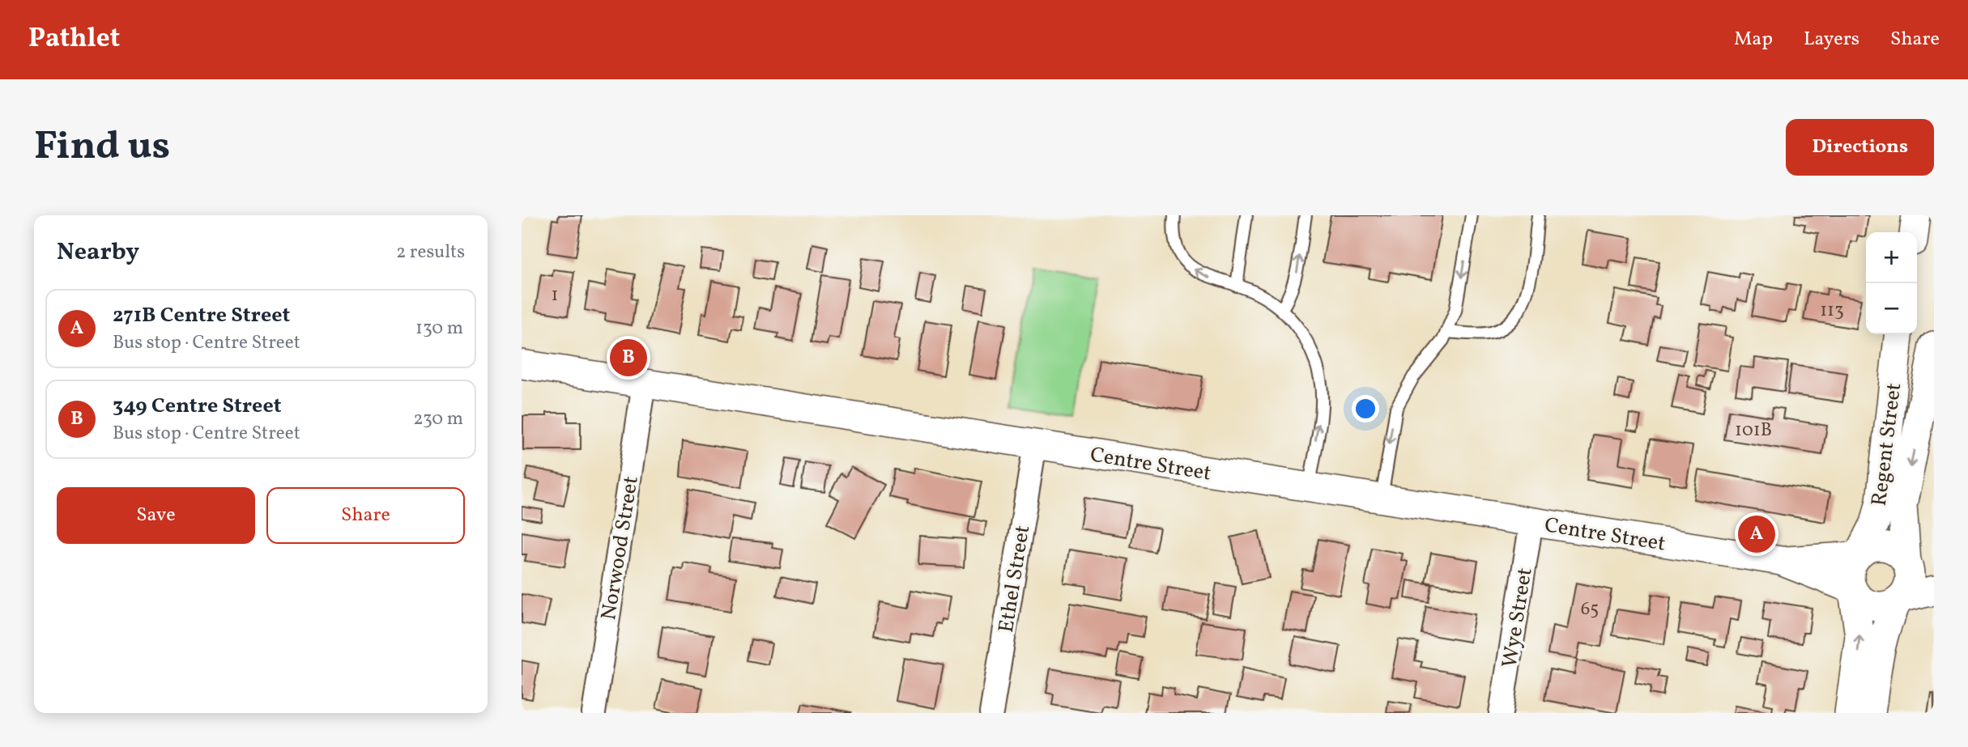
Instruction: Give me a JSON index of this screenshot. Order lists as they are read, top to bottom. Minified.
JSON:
{"streets":{"street":["Regent Street","Centre Street","Norwood Street","Ethel Street","Wye Street"]},"crossings":[["Regent Street","Centre Street"],["Centre Street","Norwood Street"],["Centre Street","Ethel Street"],["Centre Street","Wye Street"]],"house_numbers":["1","113","101B","65"],"page":{"header":"Pathlet","nav":["Map","Layers","Share"],"buttons":["Directions",["Save","Share"]],"title":"Find us","heading":["Nearby","2 results"],"map_buttons":["+","−"],"list":[{"mark":"A","name":"271B Centre Street","note":"Bus stop · Centre Street","value":"130 m"},{"mark":"B","name":"349 Centre Street","note":"Bus stop · Centre Street","value":"230 m"}],"pins":["B","A"]}}
